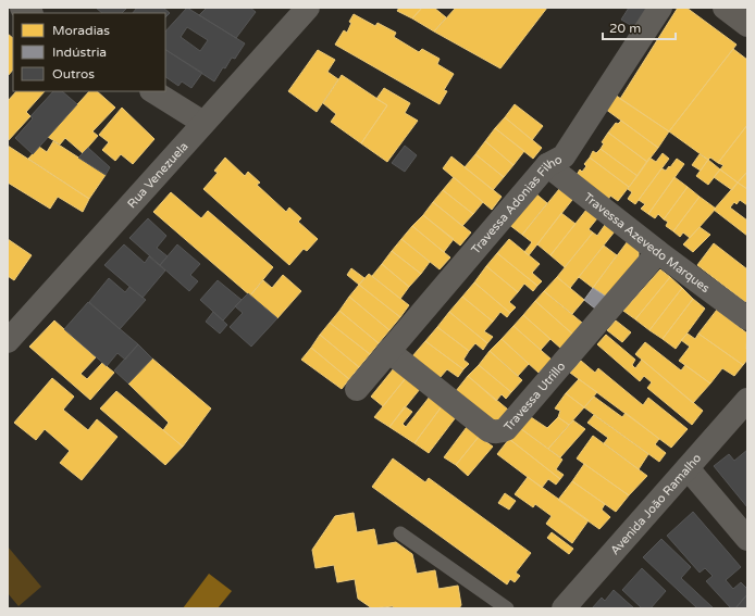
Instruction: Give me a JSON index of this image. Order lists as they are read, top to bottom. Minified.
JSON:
{"streets":{"street":["Rua Venezuela","Travessa Adonias Filho","Travessa Azevedo Marques","Travessa Utrillo","Avenida João Ramalho"]},"crossings":[["Travessa Adonias Filho","Travessa Azevedo Marques"],["Travessa Adonias Filho","Travessa Utrillo"],["Travessa Azevedo Marques","Travessa Utrillo"]],"legend":["Moradias","Indústria","Outros"],"scale_bar":"20 m"}
